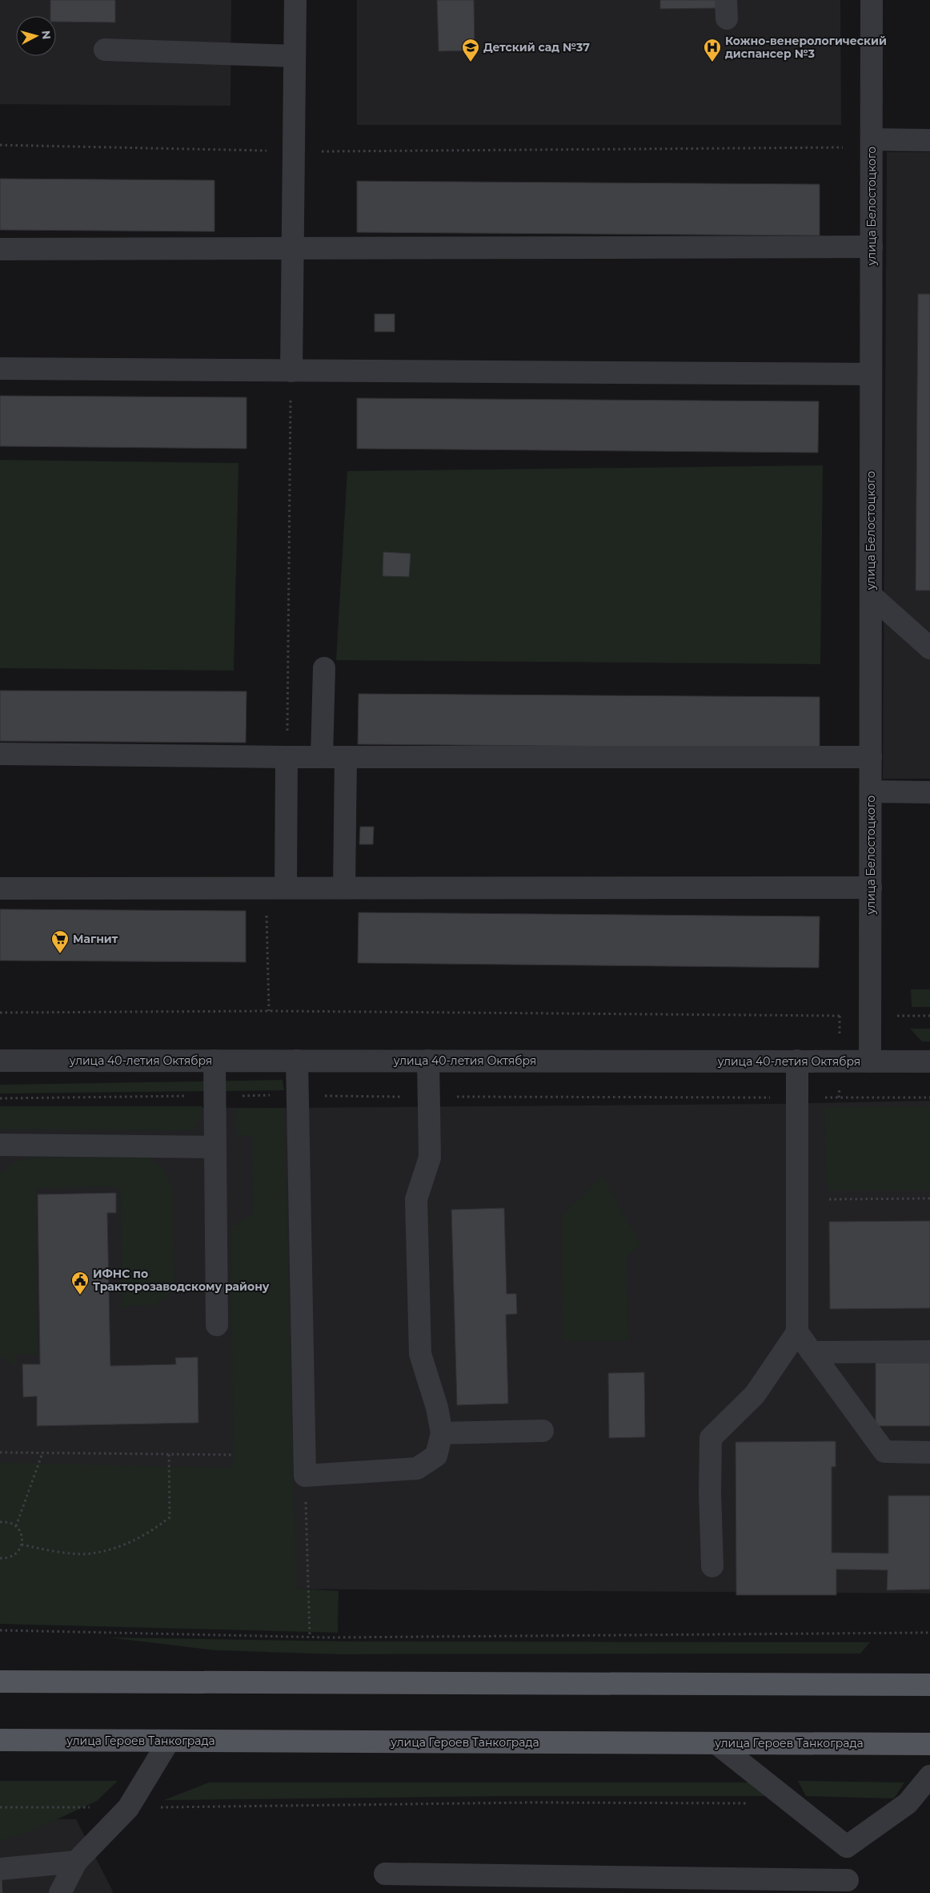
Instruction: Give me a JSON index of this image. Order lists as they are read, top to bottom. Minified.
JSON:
{"streets":{"main road":["улица Героев Танкограда"],"street":["улица Белостоцкого","улица 40-летия Октября"]},"crossings":[["улица Белостоцкого","улица 40-летия Октября"]],"places":{"school or university":["Детский сад №37"],"hospital":["Кожно-венерологический диспансер №3"],"supermarket":["Магнит"],"public building":["ИФНС по Тракторозаводскому району"]},"north":"right"}
